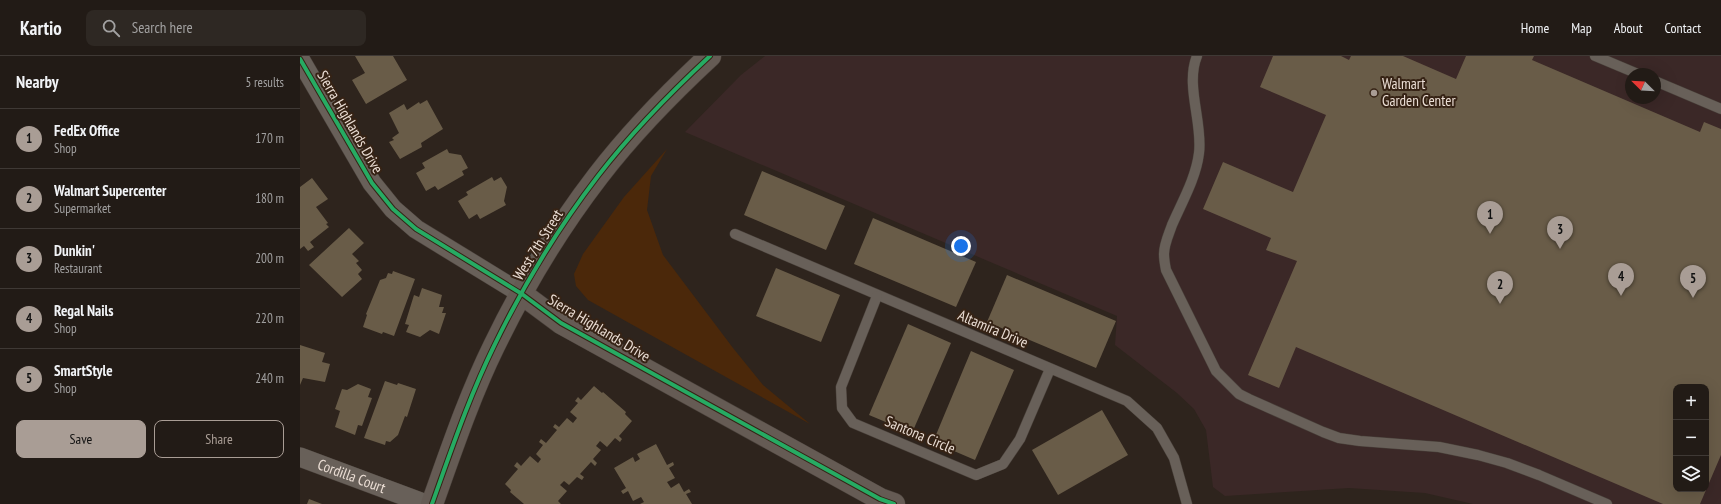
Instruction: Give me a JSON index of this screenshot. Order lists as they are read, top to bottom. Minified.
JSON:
{"streets":{"main road":["Sierra Highlands Drive","West 7th Street"],"street":["Cordilla Court"],"lane":["Altamira Drive","Santona Circle"]},"crossings":[["Sierra Highlands Drive","West 7th Street"],["Altamira Drive","Santona Circle"]],"places":["Walmart Garden Center"],"north":"top left","page":{"header":"Kartio","search":"Search here","nav":["Home","Map","About","Contact"],"heading":["Nearby","5 results"],"list":[{"mark":"1","name":"FedEx Office","note":"Shop","value":"170 m"},{"mark":"2","name":"Walmart Supercenter","note":"Supermarket","value":"180 m"},{"mark":"3","name":"Dunkin'","note":"Restaurant","value":"200 m"},{"mark":"4","name":"Regal Nails","note":"Shop","value":"220 m"},{"mark":"5","name":"SmartStyle","note":"Shop","value":"240 m"}],"pins":["1","3","4","5","2"],"map_buttons":["+","−"],"buttons":["Save","Share"]}}
